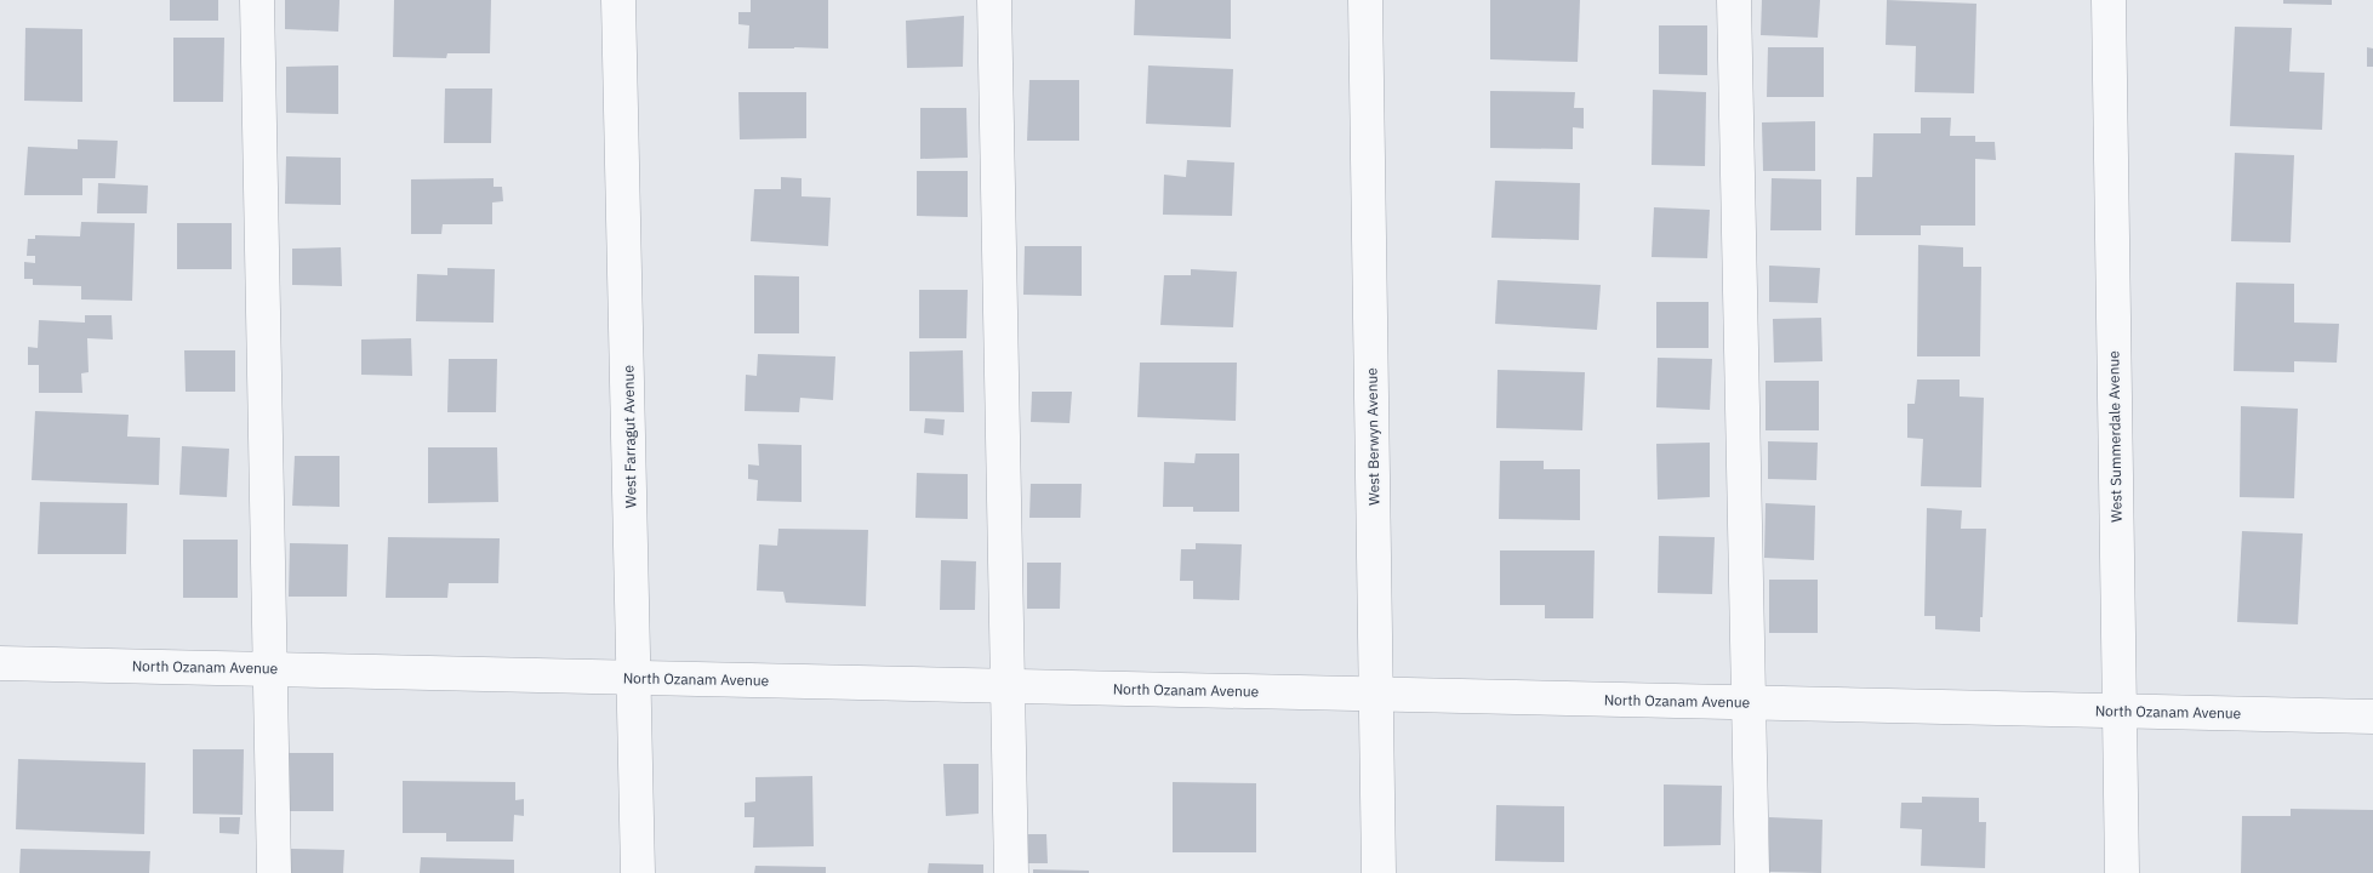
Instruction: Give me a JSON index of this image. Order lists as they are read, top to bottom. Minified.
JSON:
{"streets":{"street":["West Farragut Avenue","West Berwyn Avenue","West Summerdale Avenue","North Ozanam Avenue"]},"crossings":[["West Farragut Avenue","North Ozanam Avenue"],["West Berwyn Avenue","North Ozanam Avenue"],["West Summerdale Avenue","North Ozanam Avenue"]]}
